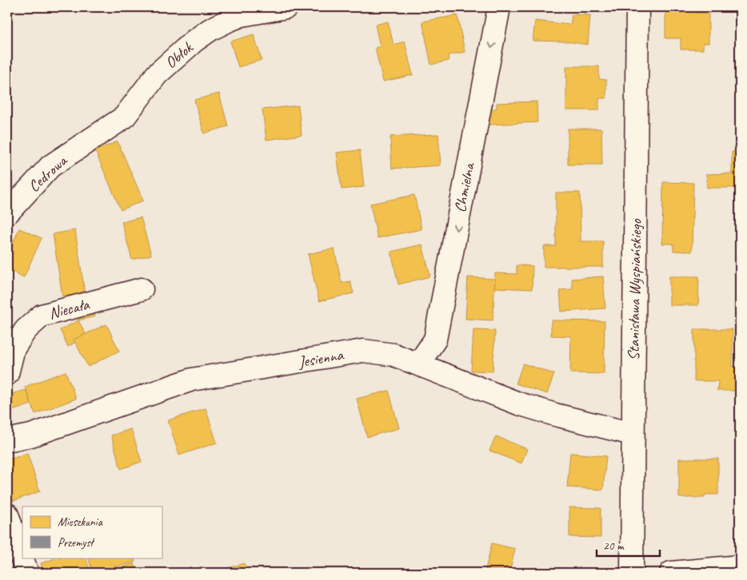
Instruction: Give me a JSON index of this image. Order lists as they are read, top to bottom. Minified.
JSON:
{"streets":{"street":["Obłok","Cedrowa","Chmielna","Stanisława Wyspiańskiego","Niecała","Jesienna"]},"crossings":[["Obłok","Cedrowa"],["Chmielna","Jesienna"],["Stanisława Wyspiańskiego","Jesienna"]],"one_way":["Chmielna"],"legend":["Mieszkania","Przemysł"],"scale_bar":"20 m"}
